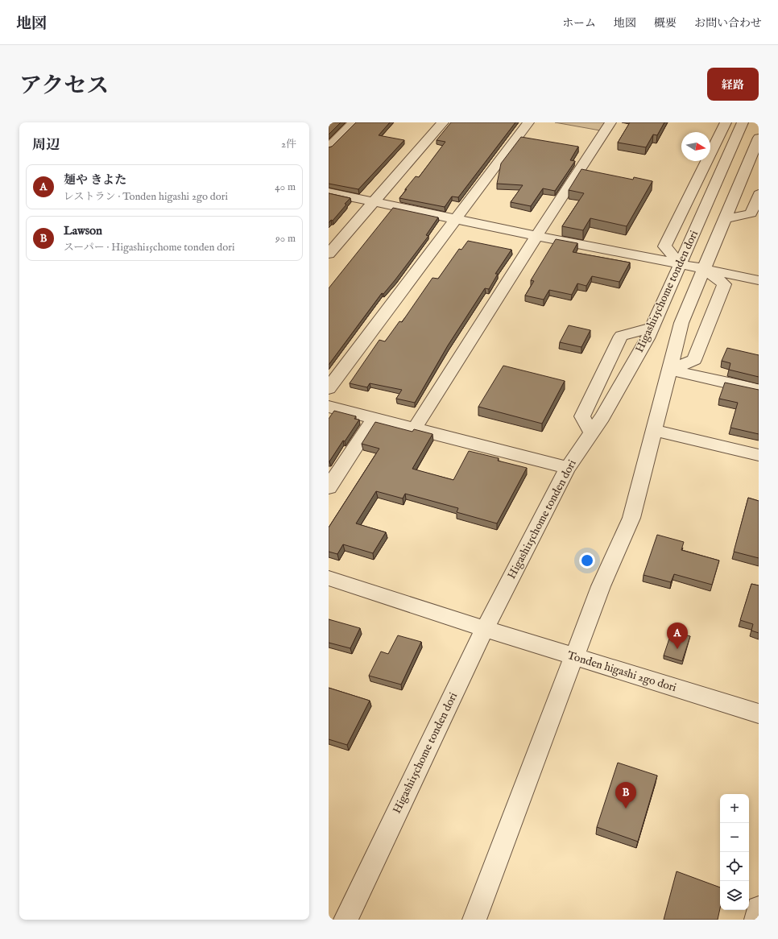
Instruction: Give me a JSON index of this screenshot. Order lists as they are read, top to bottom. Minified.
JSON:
{"streets":{"street":["Higashi15chome tonden dori","Tonden higashi 2go dori"]},"crossings":[["Higashi15chome tonden dori","Tonden higashi 2go dori"]],"north":"right","page":{"header":"地図","nav":["ホーム","地図","概要","お問い合わせ"],"title":"アクセス","buttons":"経路","heading":["周辺","2件"],"list":[{"mark":"A","name":"麺や きよた","note":"レストラン · Tonden higashi 2go dori","value":"40 m"},{"mark":"B","name":"Lawson","note":"スーパー · Higashi15chome tonden dori","value":"90 m"}],"pins":["A","B"],"map_buttons":["+","−"]}}
